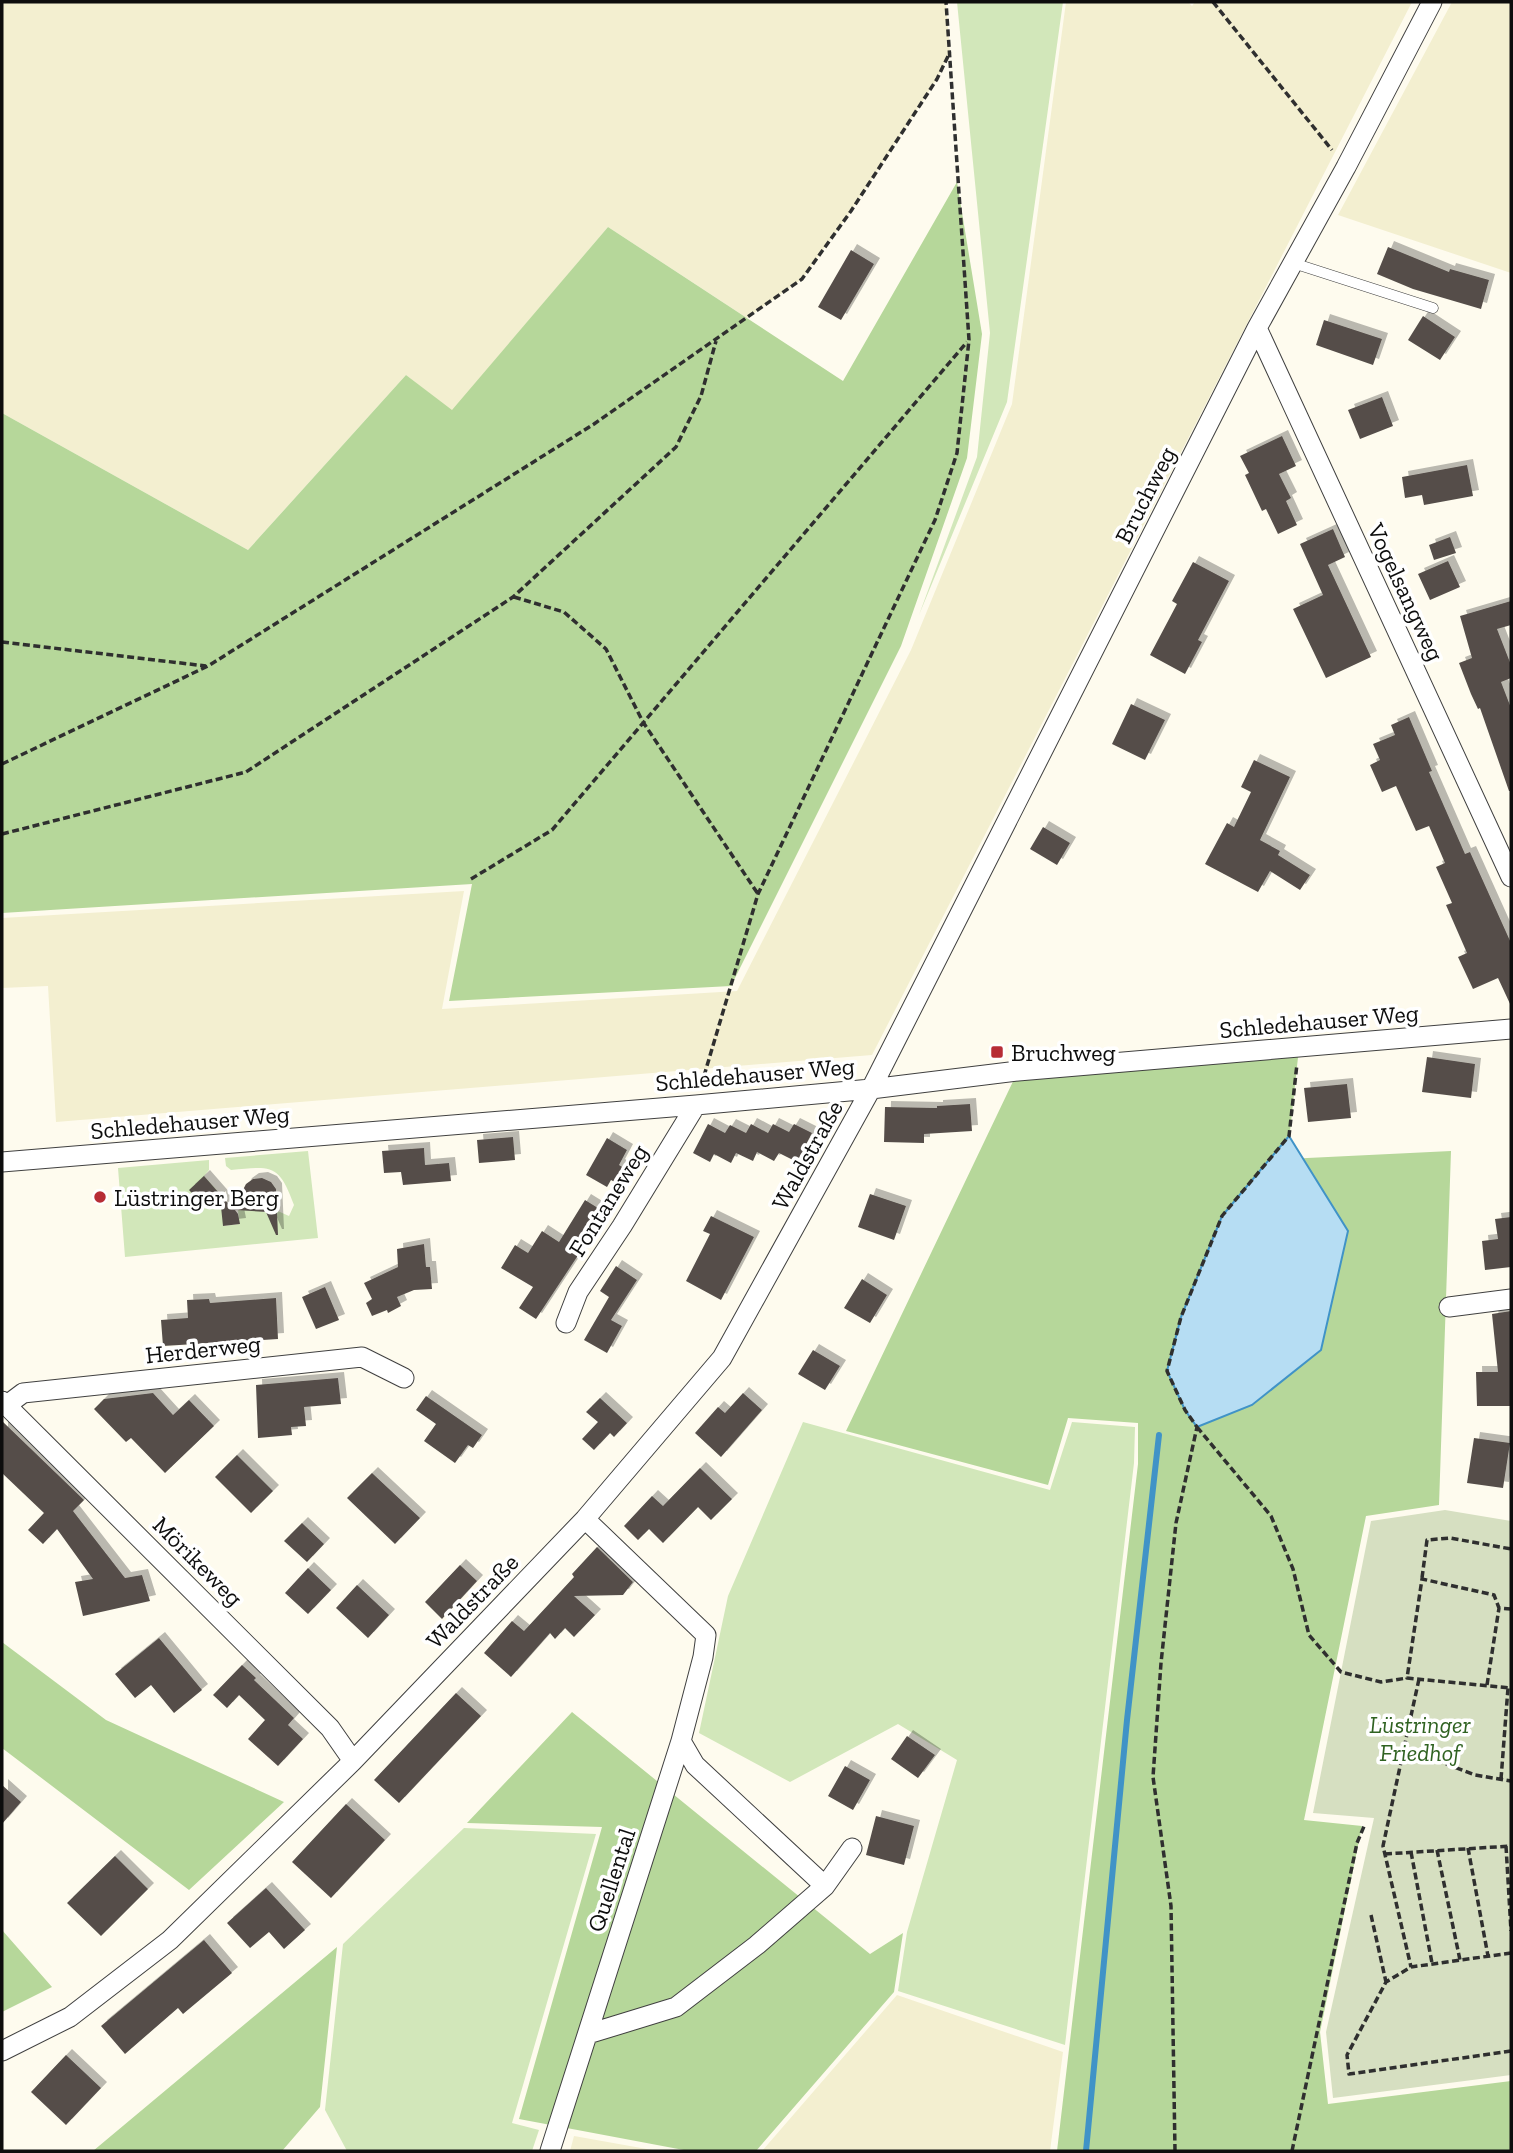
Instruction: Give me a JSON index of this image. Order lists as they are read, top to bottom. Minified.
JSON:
{"streets":{"street":["Bruchweg","Vogelsangweg","Schledehauser Weg","Waldstraße","Fontaneweg","Herderweg","Mörikeweg","Quellental"]},"crossings":[["Bruchweg","Vogelsangweg"],["Bruchweg","Schledehauser Weg"],["Bruchweg","Waldstraße"],["Schledehauser Weg","Waldstraße"],["Schledehauser Weg","Fontaneweg"],["Waldstraße","Mörikeweg"],["Waldstraße","Quellental"],["Herderweg","Mörikeweg"]],"parks":["Lüstringer Friedhof"],"places":{"transit":["Bruchweg"],"other":["Lüstringer Berg"]}}
